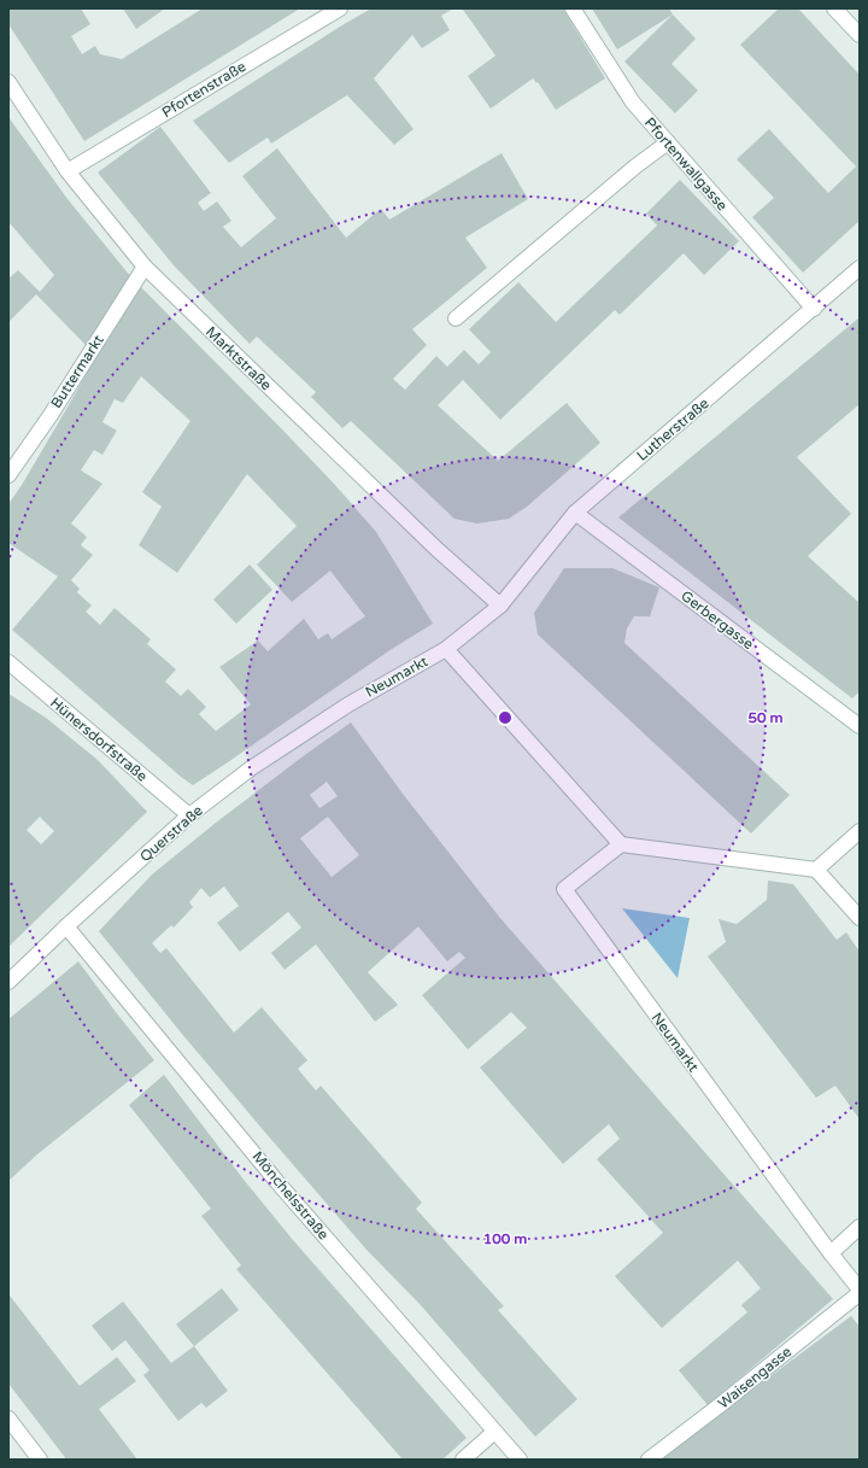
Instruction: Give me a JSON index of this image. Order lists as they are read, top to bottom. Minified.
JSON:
{"streets":{"street":["Pfortenstraße","Pfortenwallgasse","Marktstraße","Buttermarkt","Lutherstraße","Gerbergasse","Neumarkt","Hünersdorfstraße","Querstraße","Mönchelsstraße","Waisengasse"]},"crossings":[["Pfortenstraße","Marktstraße"],["Pfortenwallgasse","Lutherstraße"],["Marktstraße","Buttermarkt"],["Marktstraße","Lutherstraße"],["Marktstraße","Neumarkt"],["Lutherstraße","Gerbergasse"],["Lutherstraße","Neumarkt"],["Neumarkt","Querstraße"],["Hünersdorfstraße","Querstraße"],["Querstraße","Mönchelsstraße"]],"rings":["50 m","100 m"]}
